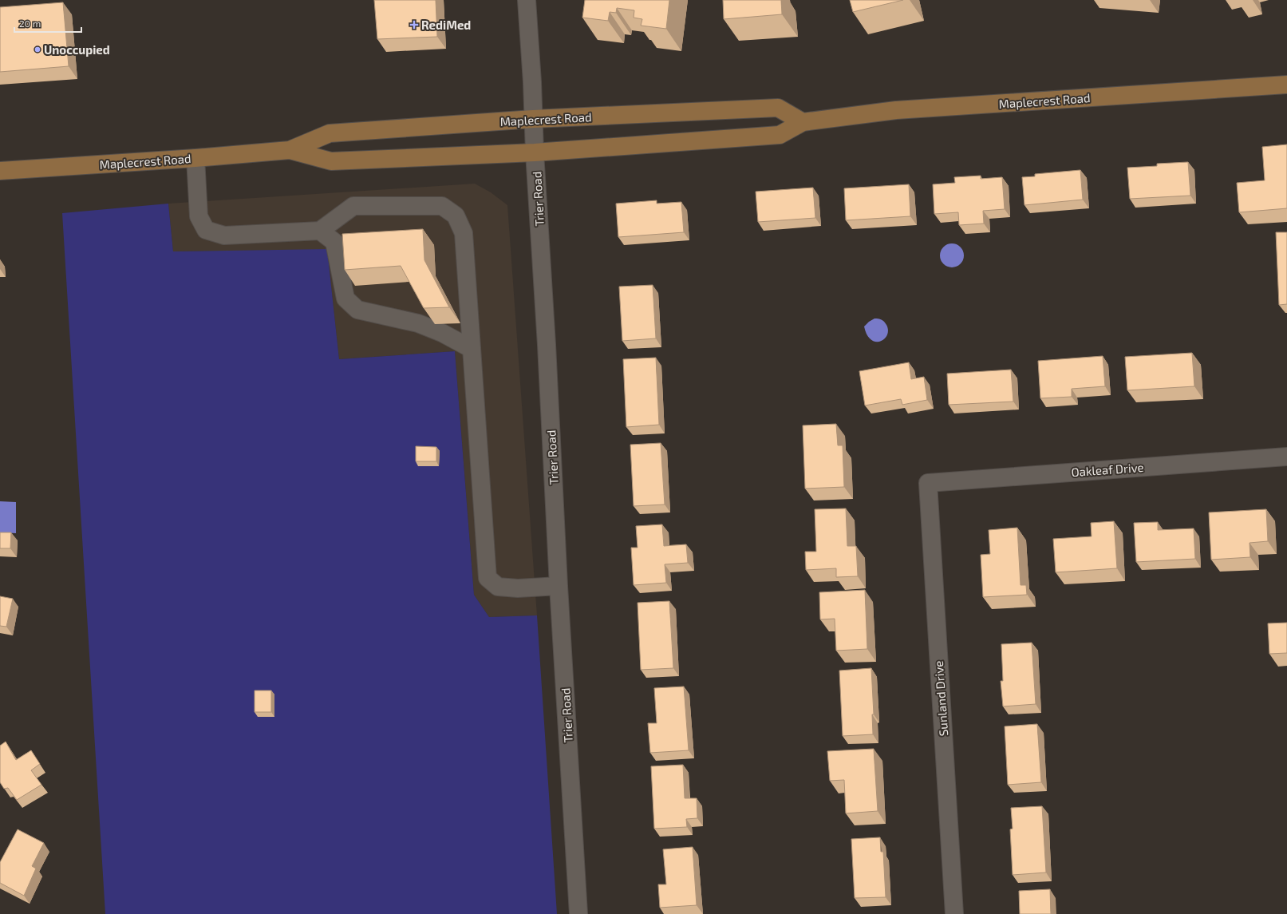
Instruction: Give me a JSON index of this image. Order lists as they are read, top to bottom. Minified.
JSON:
{"streets":{"main road":["Maplecrest Road"],"street":["Trier Road","Oakleaf Drive","Sunland Drive"]},"crossings":[["Maplecrest Road","Trier Road"],["Oakleaf Drive","Sunland Drive"]],"places":{"health":["RediMed"],"other":["Unoccupied"]},"scale_bar":"20 m"}
